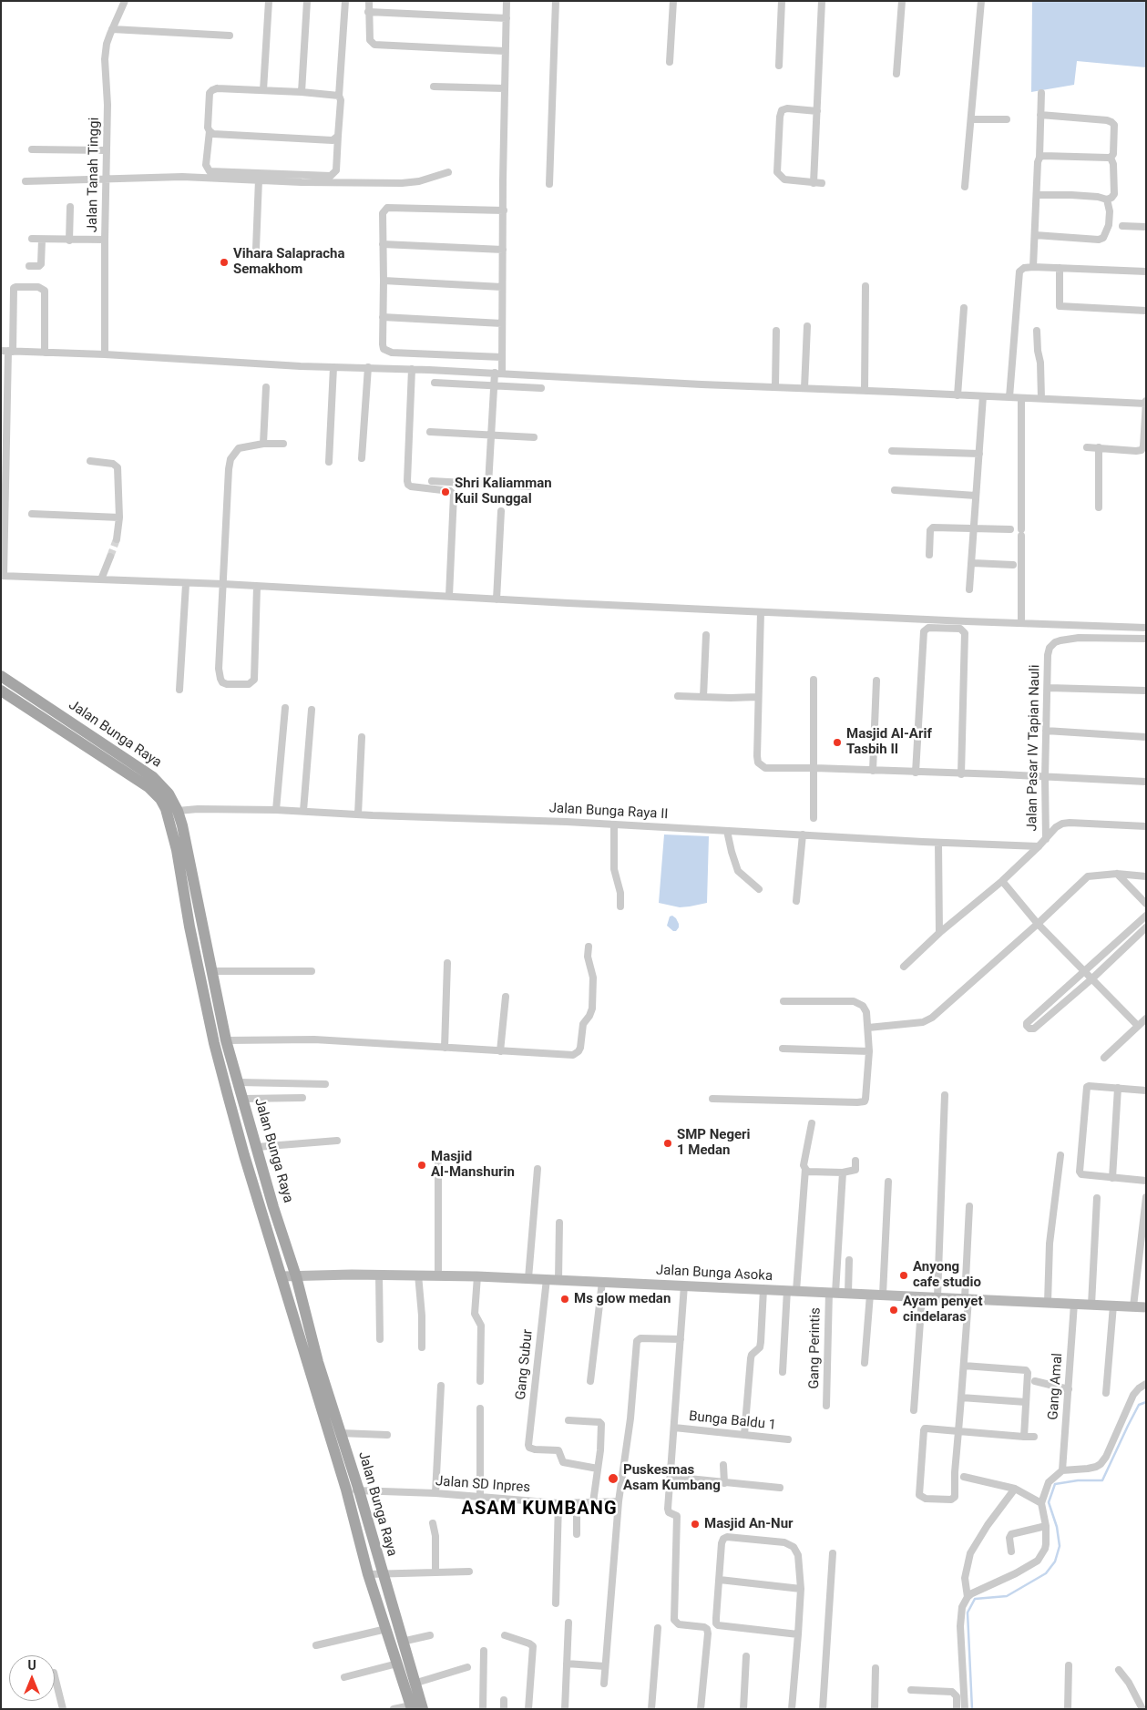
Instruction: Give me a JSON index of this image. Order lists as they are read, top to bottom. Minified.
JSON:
{"streets":{"main road":["Jalan Bunga Raya"],"street":["Jalan Tanah Tinggi","Jalan Pasar IV Tapian Nauli","Jalan Bunga Raya II","Jalan Bunga Asoka","Gang Perintis","Gang Subur","Gang Amal","Bunga Baldu 1","Jalan SD Inpres"]},"crossings":[["Jalan Bunga Raya","Jalan Bunga Raya II"],["Jalan Bunga Raya","Jalan Bunga Asoka"],["Jalan Bunga Raya","Jalan SD Inpres"],["Jalan Bunga Asoka","Gang Perintis"],["Jalan Bunga Asoka","Gang Subur"],["Jalan Bunga Asoka","Gang Amal"]],"districts":["ASAM KUMBANG"],"places":["Vihara Salapracha Semakhom","Shri Kaliamman Kuil Sunggal","Masjid Al-Arif Tasbih II","SMP Negeri 1 Medan","Masjid Al-Manshurin","Anyong cafe studio","Ms glow medan","Ayam penyet cindelaras","Puskesmas Asam Kumbang","Masjid An-Nur"],"north":"top"}
